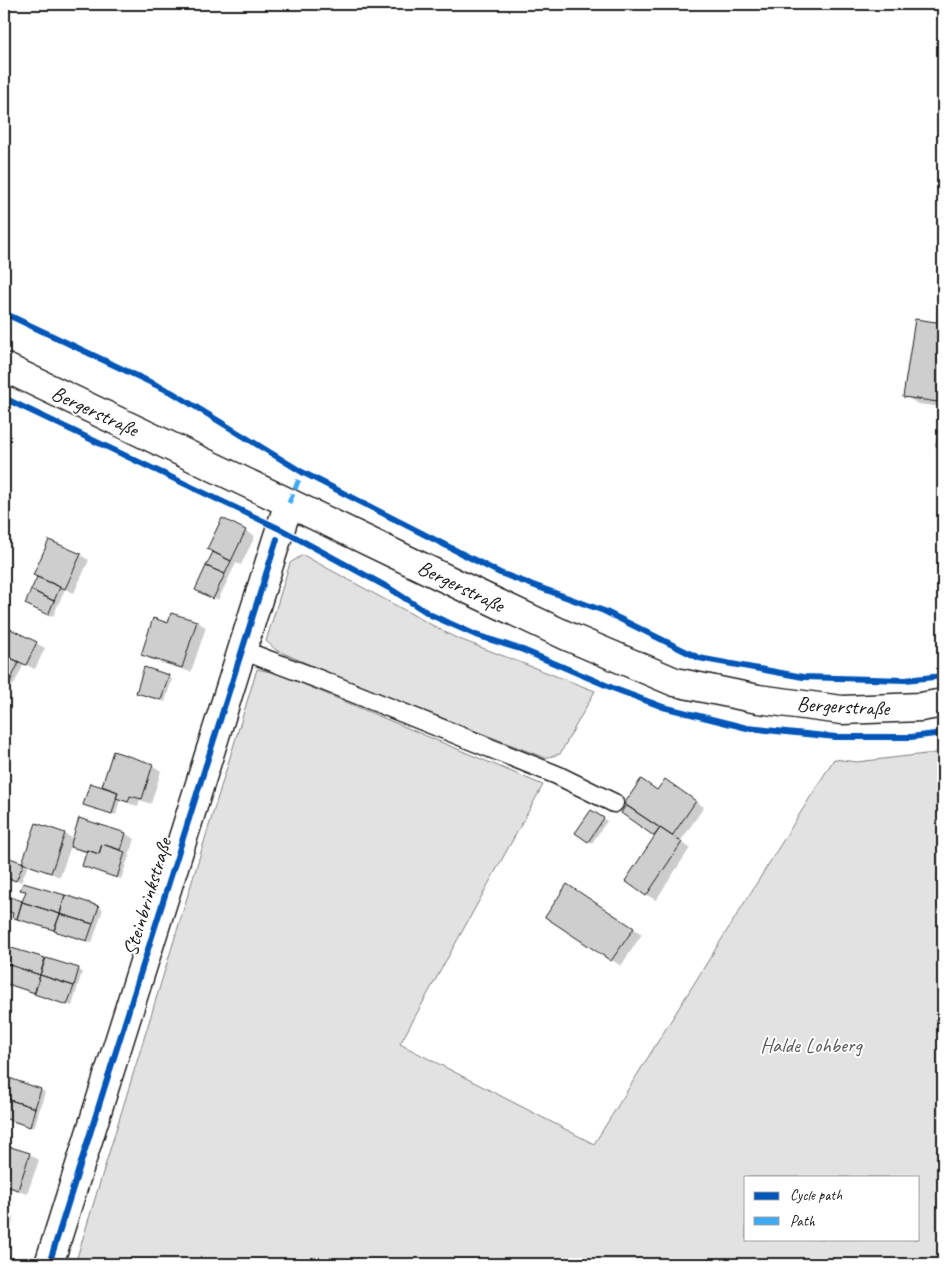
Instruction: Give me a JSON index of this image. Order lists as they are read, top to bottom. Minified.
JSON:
{"streets":{"main road":["Bergerstraße","Steinbrinkstraße"]},"crossings":[["Bergerstraße","Steinbrinkstraße"]],"parks":["Halde Lohberg"],"legend":["Cycle path","Path"]}
